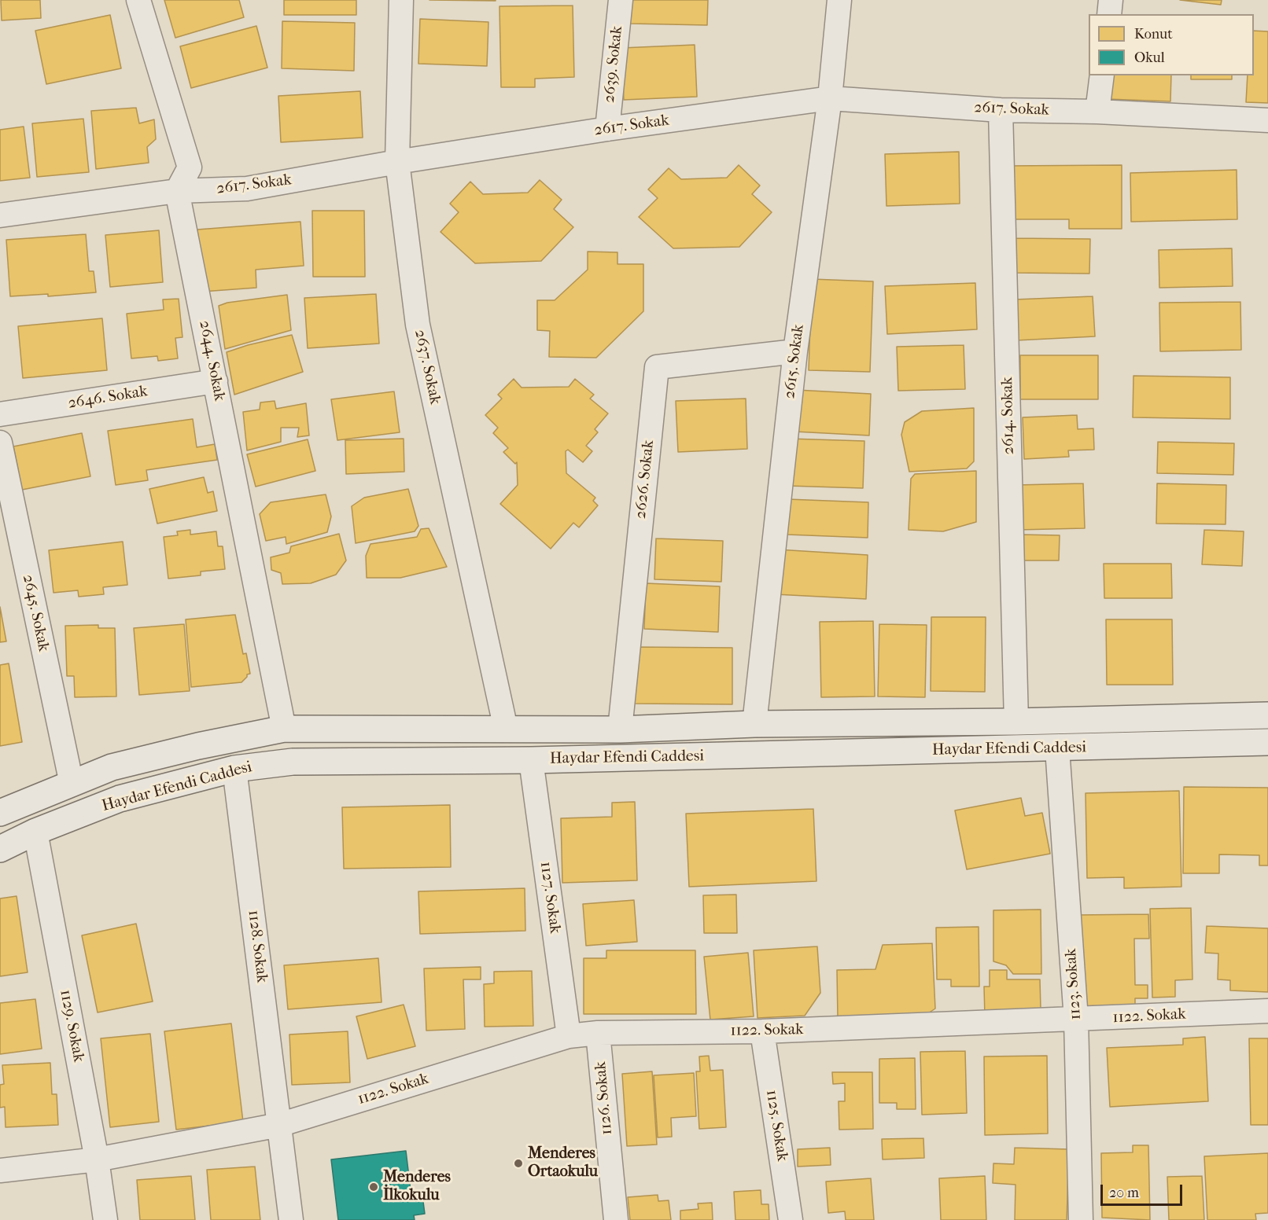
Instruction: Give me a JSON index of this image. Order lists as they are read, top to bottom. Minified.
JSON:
{"streets":{"main road":["Haydar Efendi Caddesi"],"street":["2639. Sokak","2617. Sokak","2644. Sokak","2615. Sokak","2637. Sokak","2646. Sokak","2614. Sokak","2626. Sokak","2645. Sokak","1127. Sokak","1128. Sokak","1123. Sokak","1122. Sokak","1129. Sokak","1126. Sokak","1125. Sokak"]},"crossings":[["2639. Sokak","2617. Sokak"],["2617. Sokak","2644. Sokak"],["2617. Sokak","2615. Sokak"],["2617. Sokak","2637. Sokak"],["2617. Sokak","2614. Sokak"],["2644. Sokak","2646. Sokak"],["2644. Sokak","Haydar Efendi Caddesi"],["2615. Sokak","2626. Sokak"],["2615. Sokak","Haydar Efendi Caddesi"],["2637. Sokak","Haydar Efendi Caddesi"],["2614. Sokak","Haydar Efendi Caddesi"],["2626. Sokak","Haydar Efendi Caddesi"],["2645. Sokak","Haydar Efendi Caddesi"],["Haydar Efendi Caddesi","1127. Sokak"],["Haydar Efendi Caddesi","1128. Sokak"],["Haydar Efendi Caddesi","1123. Sokak"],["Haydar Efendi Caddesi","1129. Sokak"],["1127. Sokak","1122. Sokak"],["1128. Sokak","1122. Sokak"],["1123. Sokak","1122. Sokak"],["1122. Sokak","1126. Sokak"],["1122. Sokak","1125. Sokak"]],"places":["Menderes Ortaokulu","Menderes İlkokulu"],"legend":["Konut","Okul"],"scale_bar":"20 m"}
